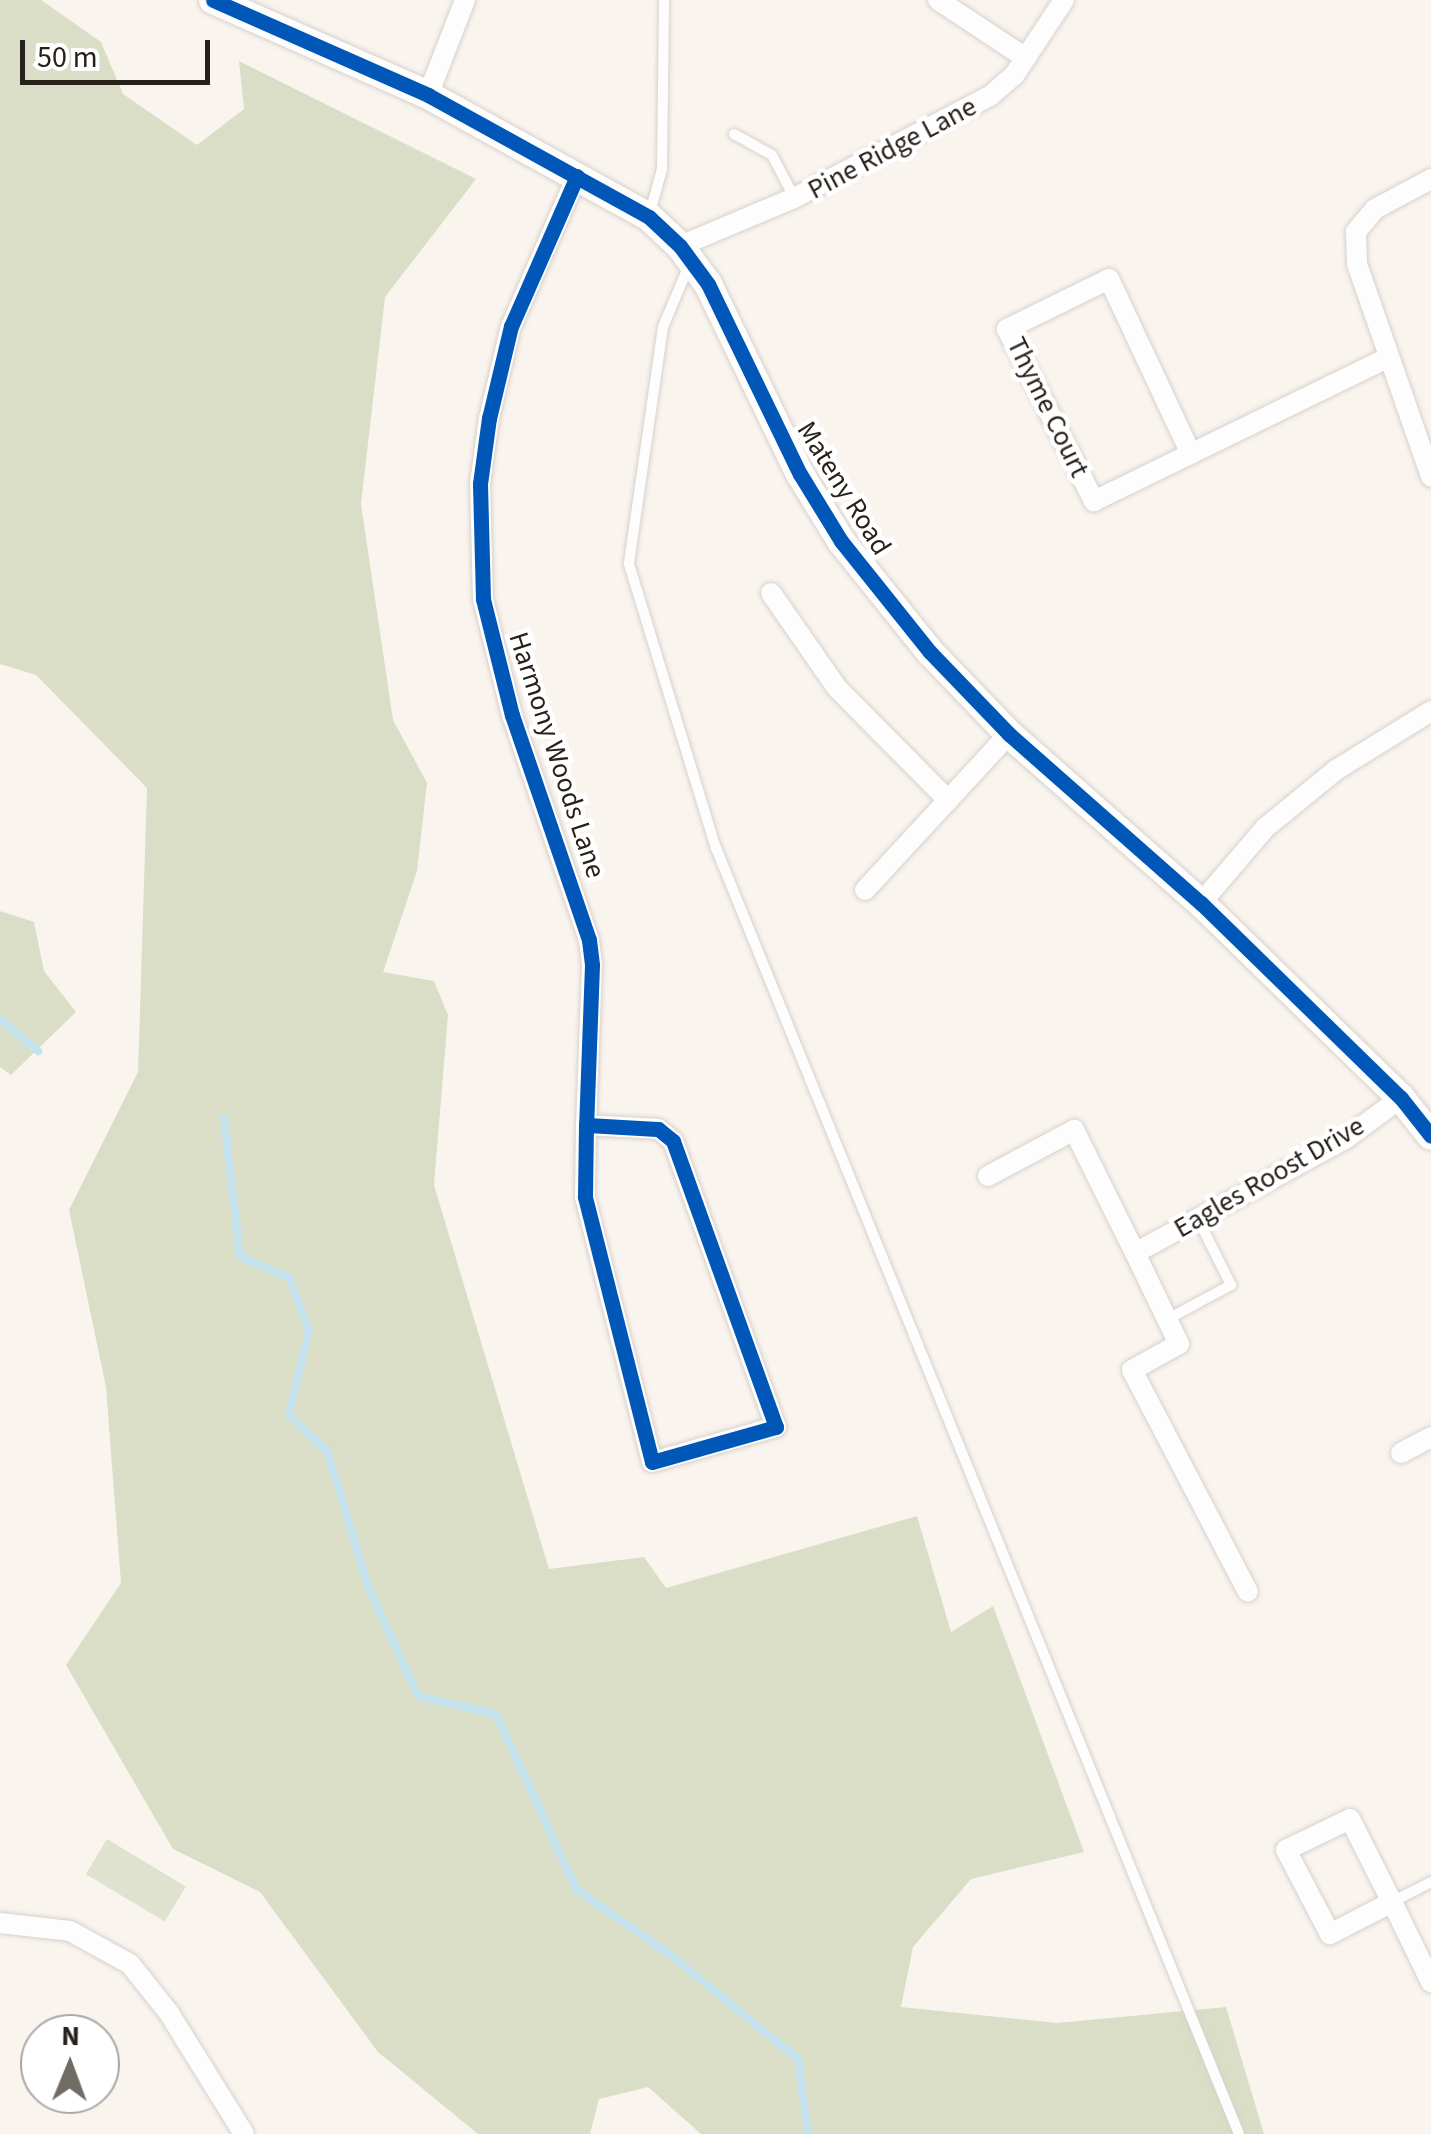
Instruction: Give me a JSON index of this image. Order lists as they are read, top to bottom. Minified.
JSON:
{"streets":{"street":["Pine Ridge Lane","Thyme Court","Mateny Road","Harmony Woods Lane","Eagles Roost Drive"]},"crossings":[["Pine Ridge Lane","Mateny Road"],["Mateny Road","Harmony Woods Lane"],["Mateny Road","Eagles Roost Drive"]],"scale_bar":"50 m","north":"top"}
